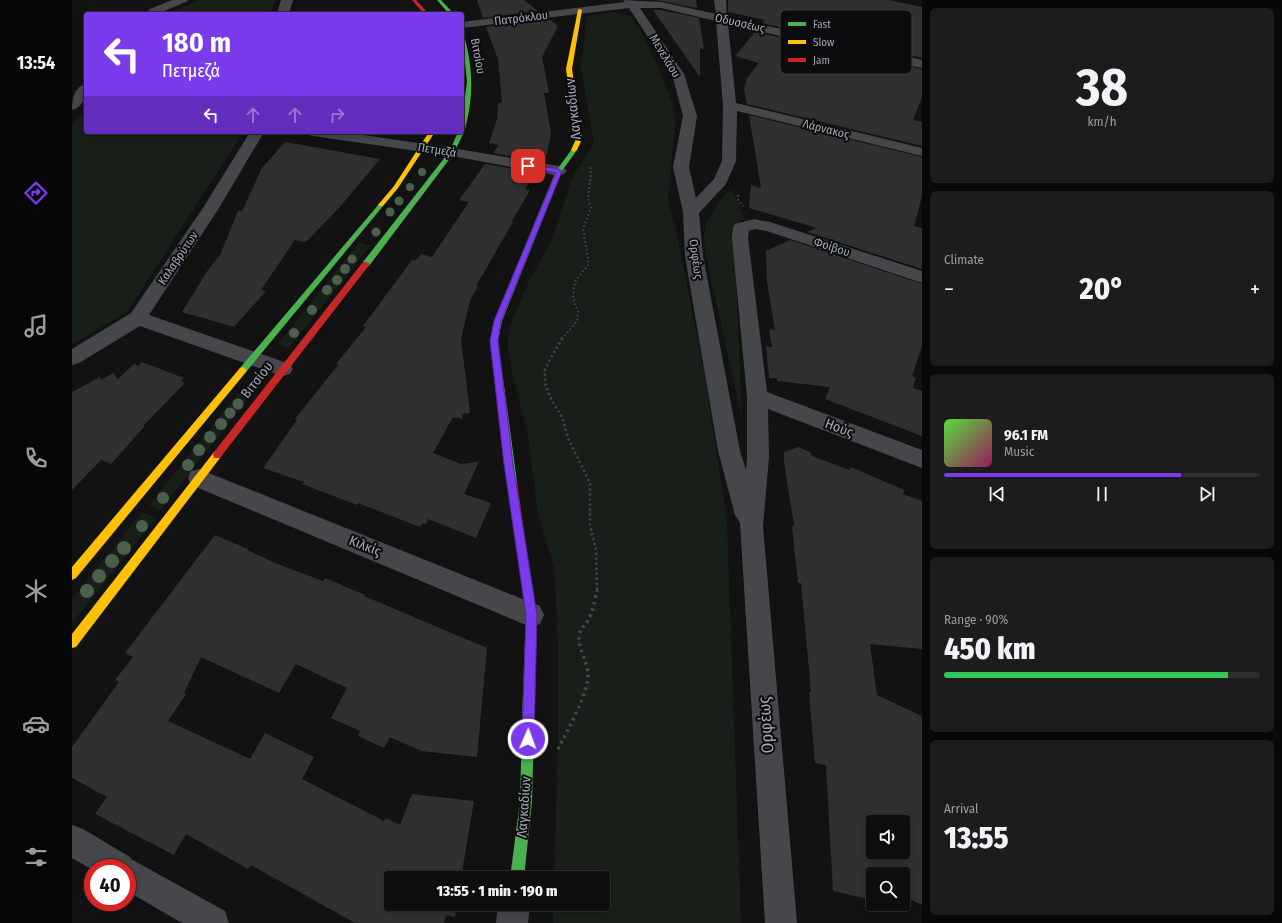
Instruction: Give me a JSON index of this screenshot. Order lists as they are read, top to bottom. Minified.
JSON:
{"streets":{"street":["Πατρόκλου","Οδυσσέως","Βιτσίου","Μενελάου","Λαγκαδίων","Λάρνακος","Πετμεζά","Φοίβου","Καλαβρύτων","Ορφέως","Ηούς","Κιλκίς"]},"crossings":[["Πατρόκλου","Οδυσσέως"],["Πατρόκλου","Λαγκαδίων"],["Οδυσσέως","Μενελάου"],["Οδυσσέως","Λαγκαδίων"],["Βιτσίου","Πετμεζά"],["Βιτσίου","Κιλκίς"],["Μενελάου","Ορφέως"],["Λαγκαδίων","Πετμεζά"],["Λαγκαδίων","Κιλκίς"],["Φοίβου","Ορφέως"],["Ορφέως","Ηούς"]],"legend":["Fast","Slow","Jam"],"page":{"tabs":"13:54","tile":[["38","km/h"],"Climate",["Range · 90%","450 km"],["Arrival","13:55"]],"turn":["180 m","Πετμεζά"],"heat":["−","20°","+"],"song":["96.1 FM","Music"],"limit":"40","trip":"13:55 · 1 min · 190 m"}}
